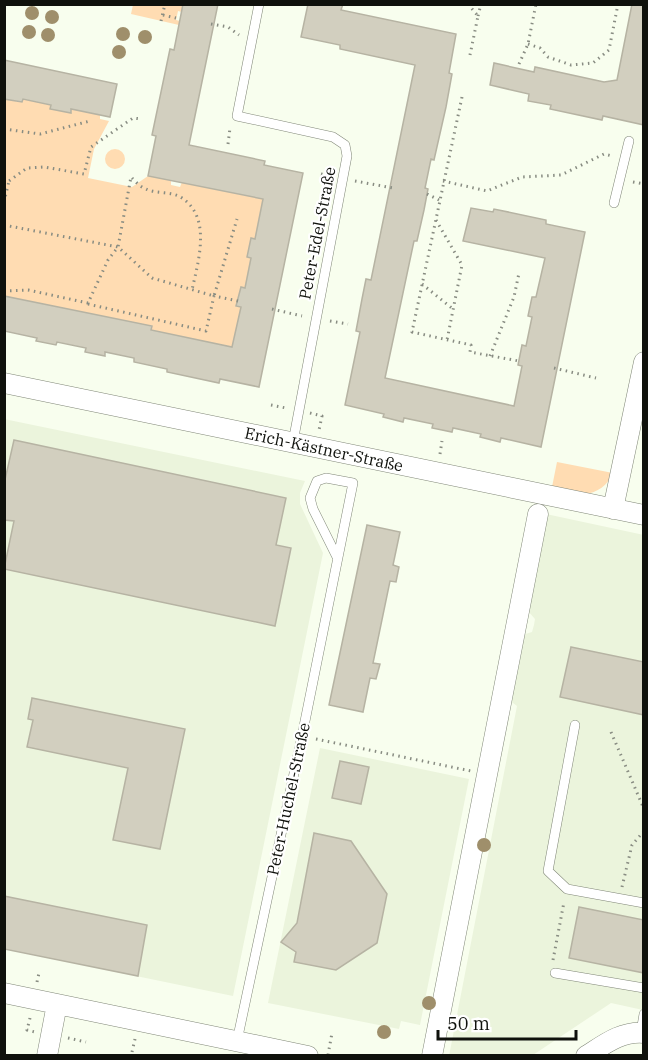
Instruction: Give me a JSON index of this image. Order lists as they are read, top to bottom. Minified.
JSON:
{"streets":{"street":["Erich-Kästner-Straße"],"lane":["Peter-Edel-Straße","Peter-Huchel-Straße"]},"crossings":[["Peter-Edel-Straße","Erich-Kästner-Straße"]],"scale_bar":"50 m"}
